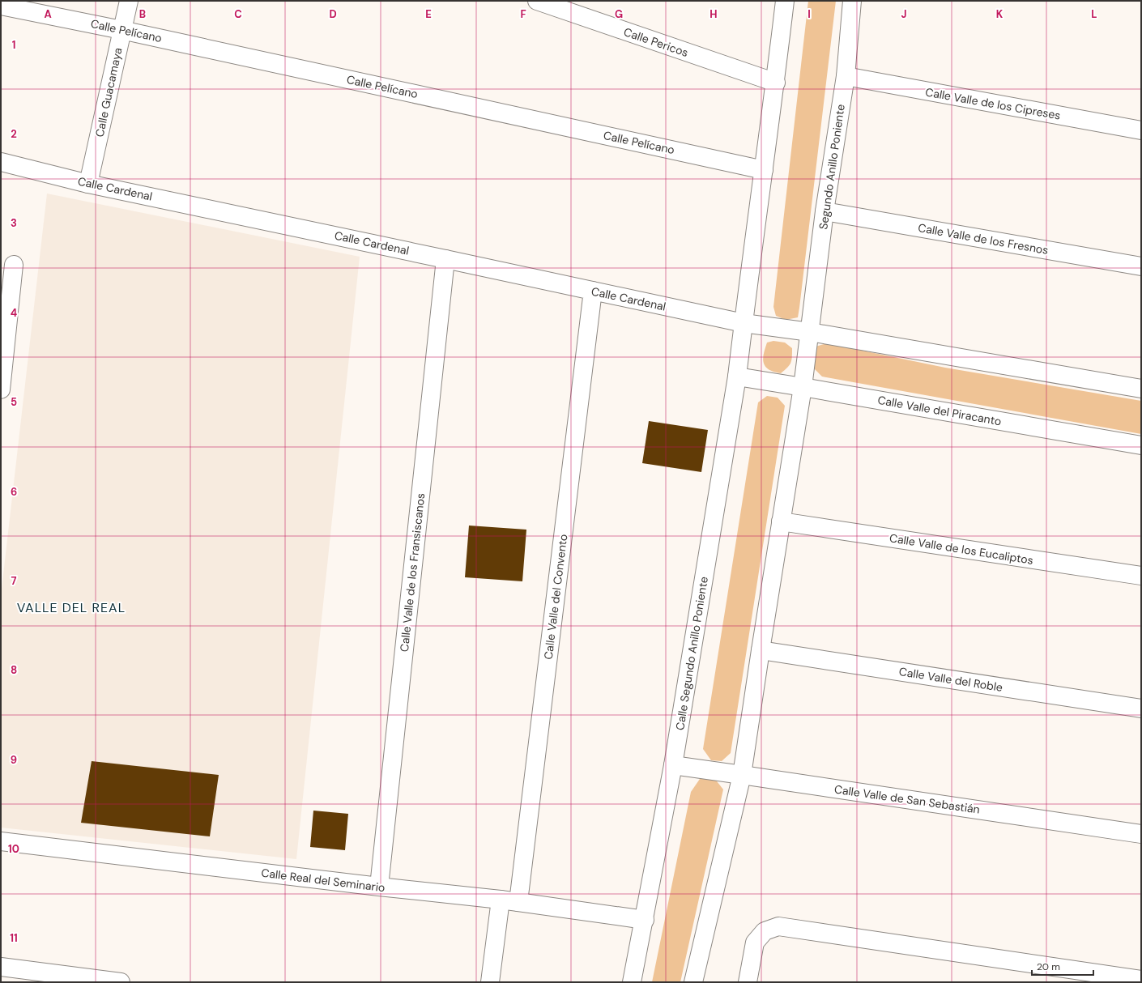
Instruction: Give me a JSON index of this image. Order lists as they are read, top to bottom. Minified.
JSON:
{"streets":{"street":["Calle Pelícano","Calle Pericos","Calle Guacamaya","Calle Valle de los Cipreses","Segundo Anillo Poniente","Calle Cardenal","Calle Valle de los Fresnos","Calle Valle del Piracanto","Calle Valle de los Eucaliptos","Calle Valle de los Fransiscanos","Calle Valle del Convento","Calle Segundo Anillo Poniente","Calle Valle del Roble","Calle Valle de San Sebastián","Calle Real del Seminario"]},"crossings":[["Calle Pelícano","Calle Guacamaya"],["Calle Guacamaya","Calle Cardenal"],["Calle Valle de los Cipreses","Segundo Anillo Poniente"],["Segundo Anillo Poniente","Calle Valle de los Fresnos"],["Calle Cardenal","Calle Valle de los Fransiscanos"],["Calle Cardenal","Calle Valle del Convento"],["Calle Cardenal","Calle Segundo Anillo Poniente"],["Calle Valle del Piracanto","Calle Segundo Anillo Poniente"],["Calle Valle de los Fransiscanos","Calle Real del Seminario"],["Calle Valle del Convento","Calle Real del Seminario"],["Calle Segundo Anillo Poniente","Calle Valle de San Sebastián"],["Calle Segundo Anillo Poniente","Calle Real del Seminario"]],"districts":["VALLE DEL REAL"],"scale_bar":"20 m","grid":{"columns":["A","B","C","D","E","F","G","H","I","J","K","L"],"rows":["1","2","3","4","5","6","7","8","9","10","11"]}}
